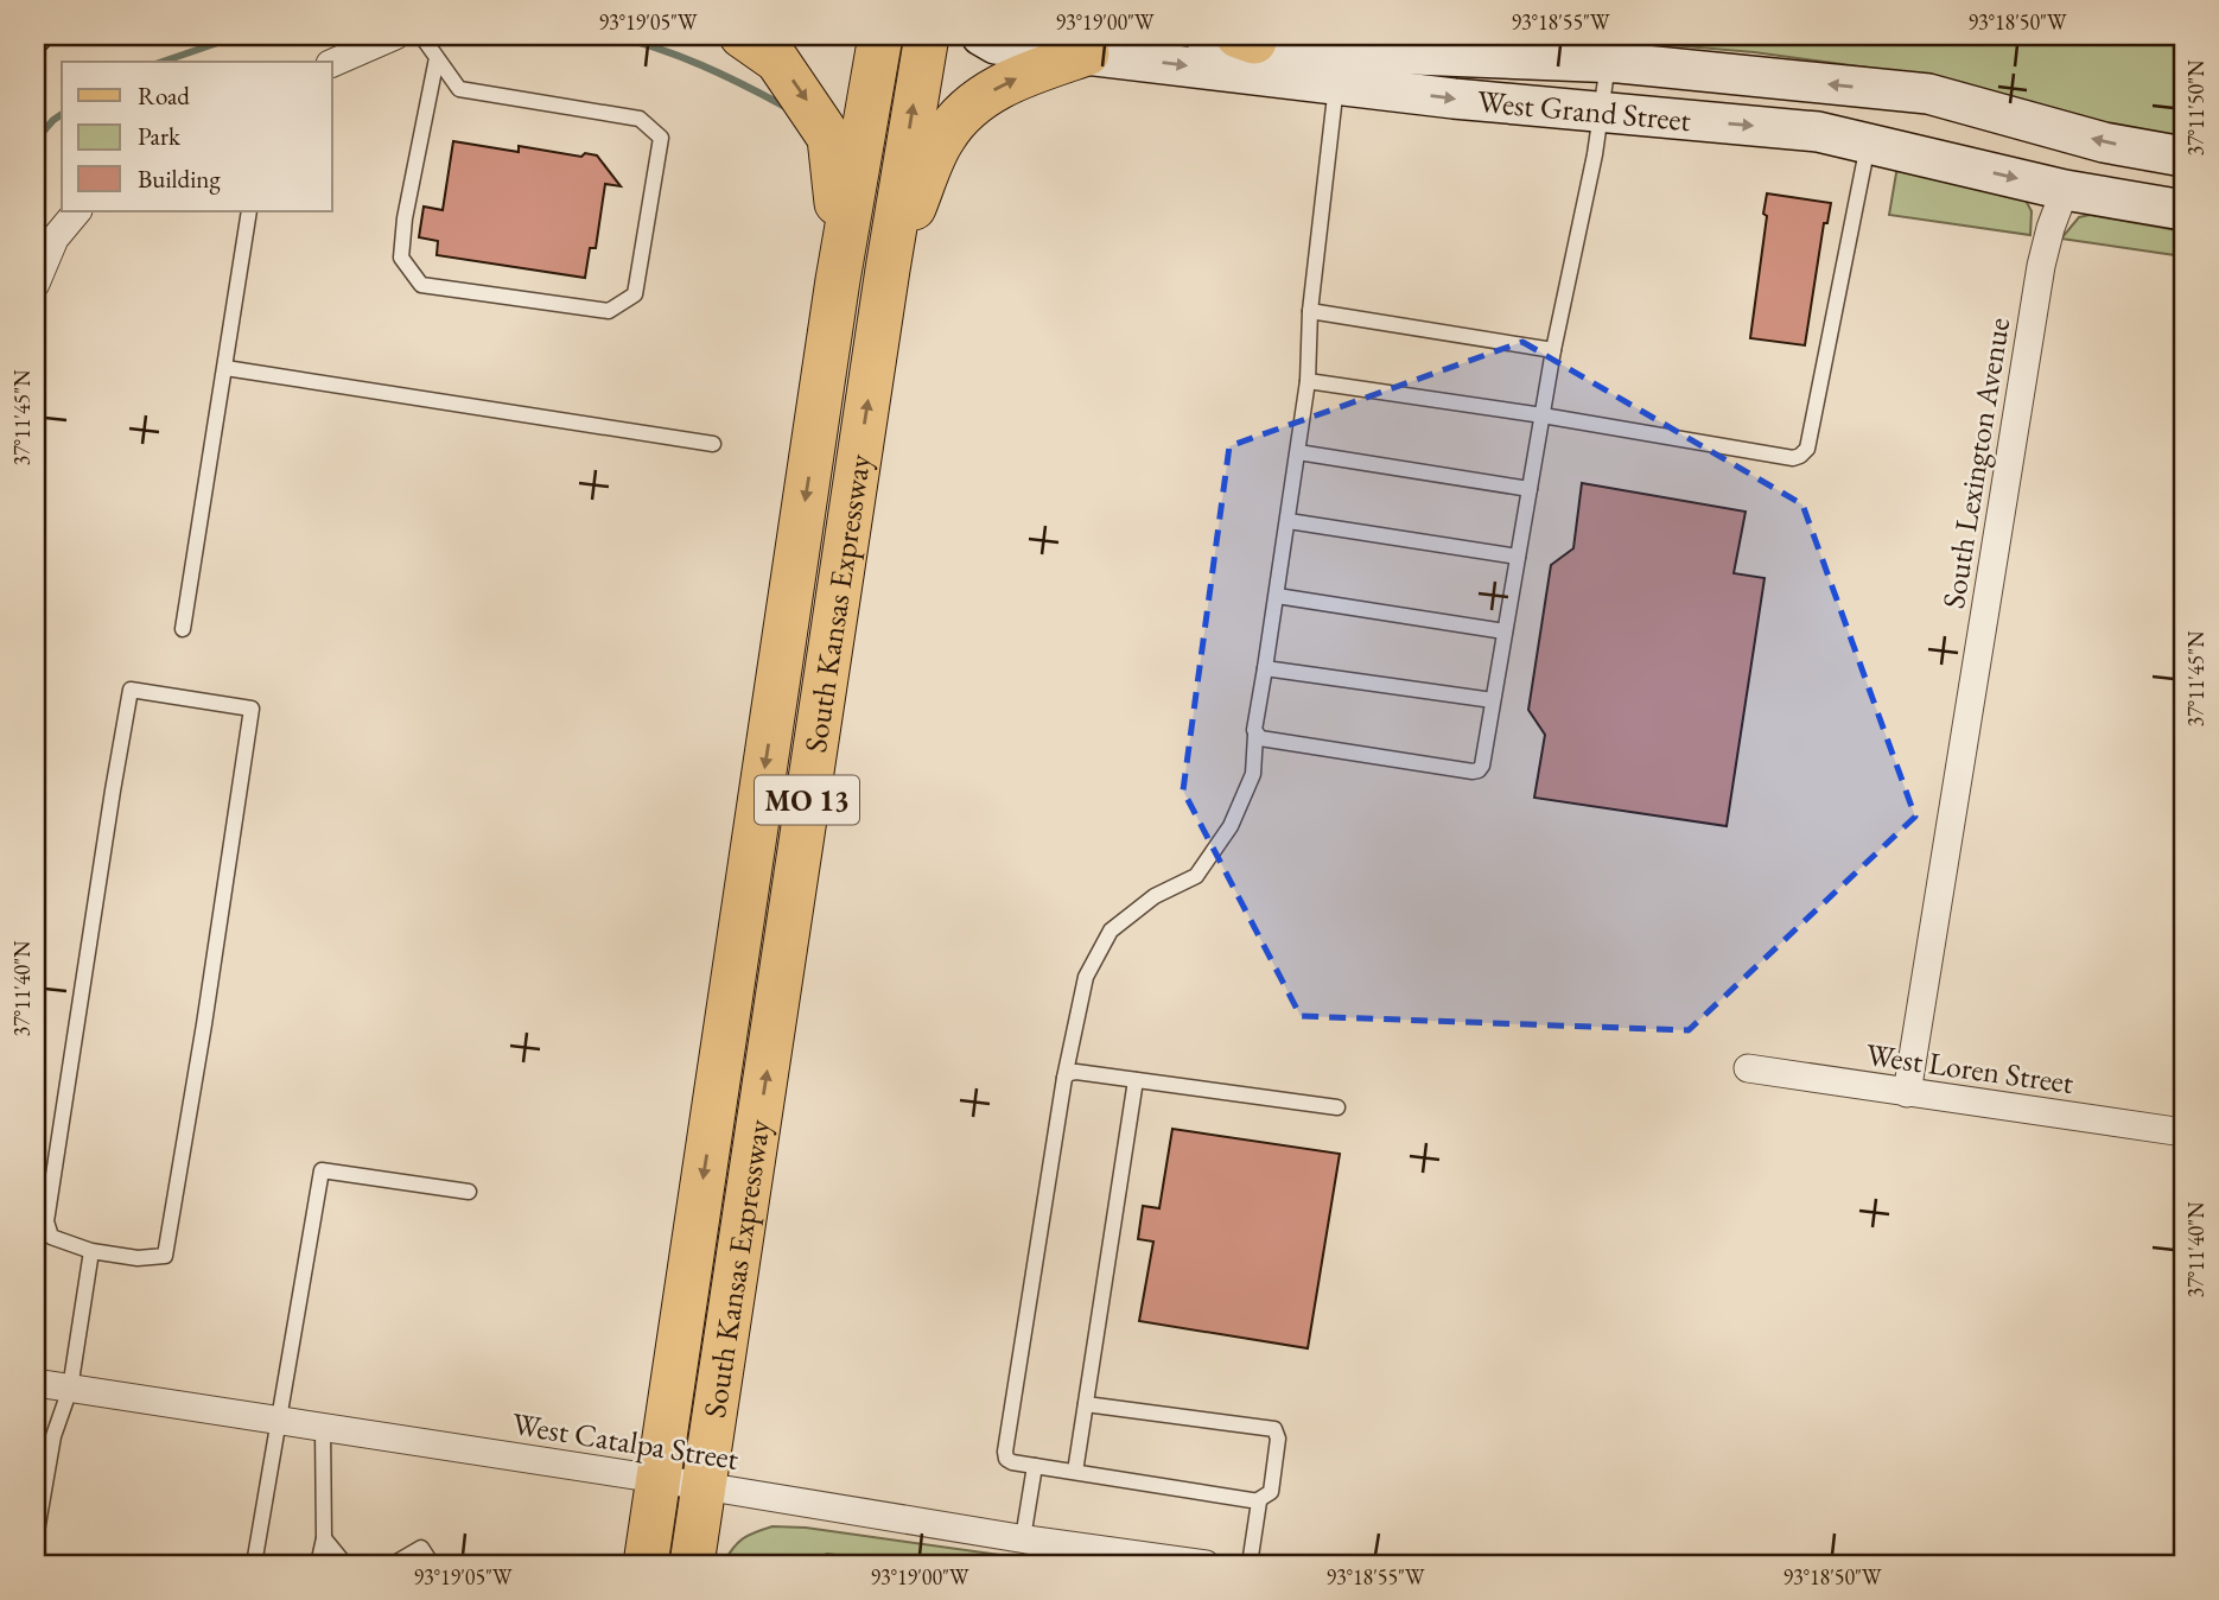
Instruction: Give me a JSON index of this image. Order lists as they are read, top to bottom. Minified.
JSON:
{"streets":{"main road":["West Grand Street","South Kansas Expressway","MO 13"],"street":["South Lexington Avenue","West Loren Street","West Catalpa Street"]},"crossings":[["West Grand Street","South Lexington Avenue"],["South Lexington Avenue","West Loren Street"],["South Kansas Expressway","West Catalpa Street"]],"legend":["Road","Park","Building"],"coordinates":["93°19'05\"W","93°19'00\"W","93°18'55\"W","93°18'50\"W","37°11'50\"N","37°11'45\"N","37°11'40\"N"]}
